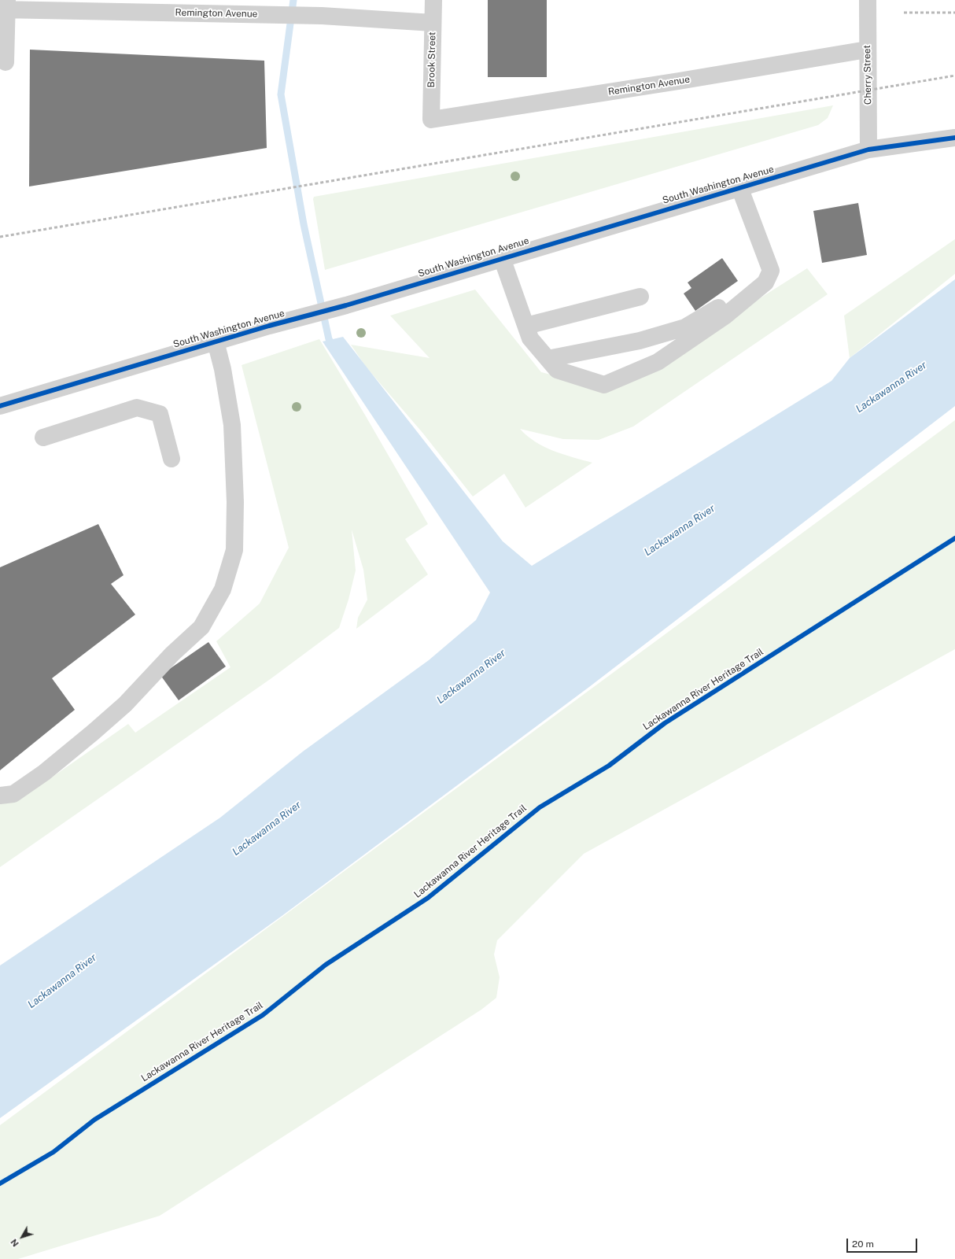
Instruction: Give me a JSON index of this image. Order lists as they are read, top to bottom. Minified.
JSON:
{"streets":{"street":["Remington Avenue","Brook Street","Cherry Street","South Washington Avenue"],"cycle path":["Lackawanna River Heritage Trail"]},"crossings":[["Remington Avenue","Brook Street"],["Remington Avenue","Cherry Street"],["Cherry Street","South Washington Avenue"]],"water":["Lackawanna River"],"scale_bar":"20 m","north":"bottom left"}
